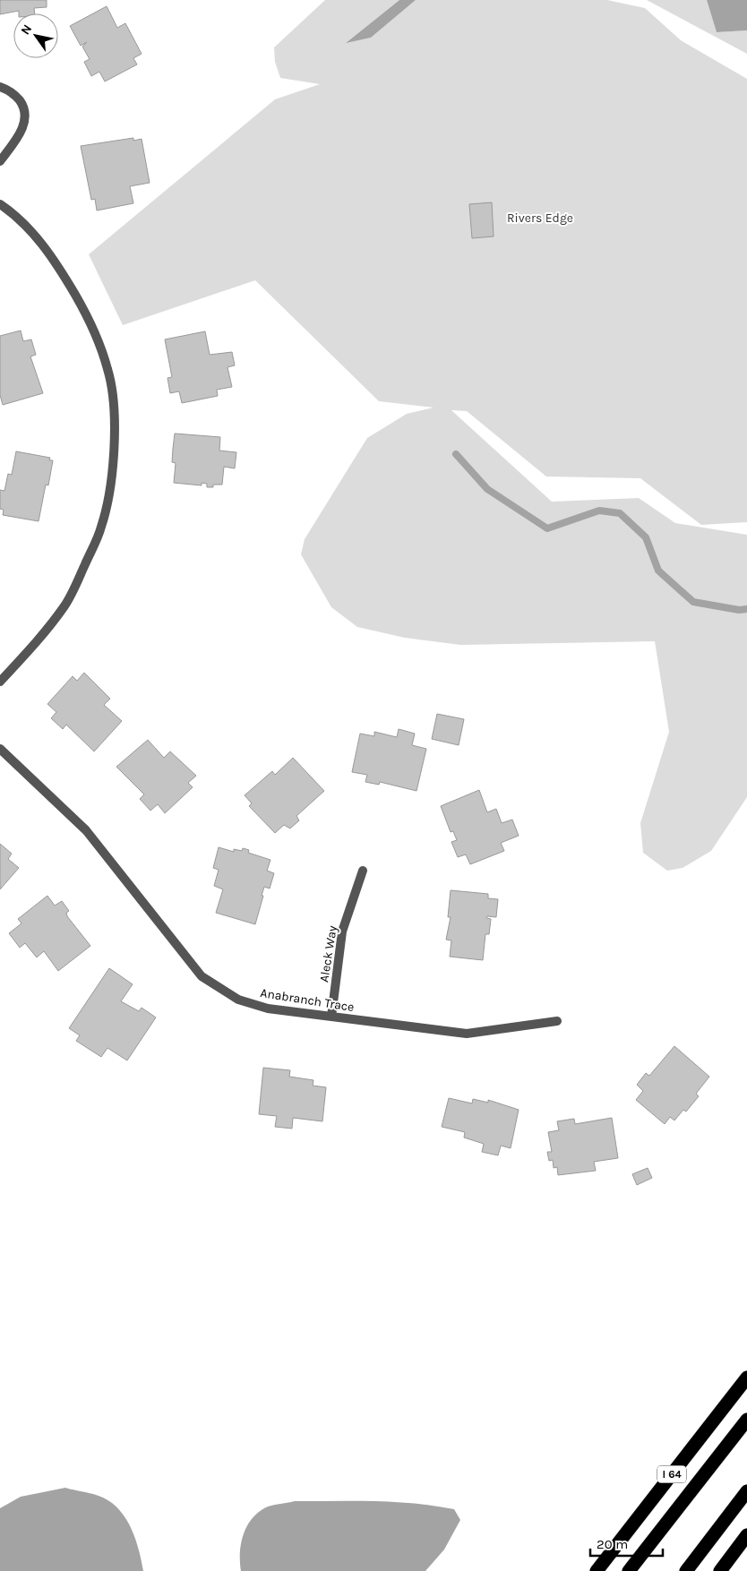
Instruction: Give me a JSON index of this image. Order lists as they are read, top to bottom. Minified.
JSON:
{"streets":{"highway":["I 64"],"street":["Aleck Way","Anabranch Trace"]},"crossings":[["Aleck Way","Anabranch Trace"]],"parks":["Rivers Edge"],"scale_bar":"20 m","north":"top left"}
